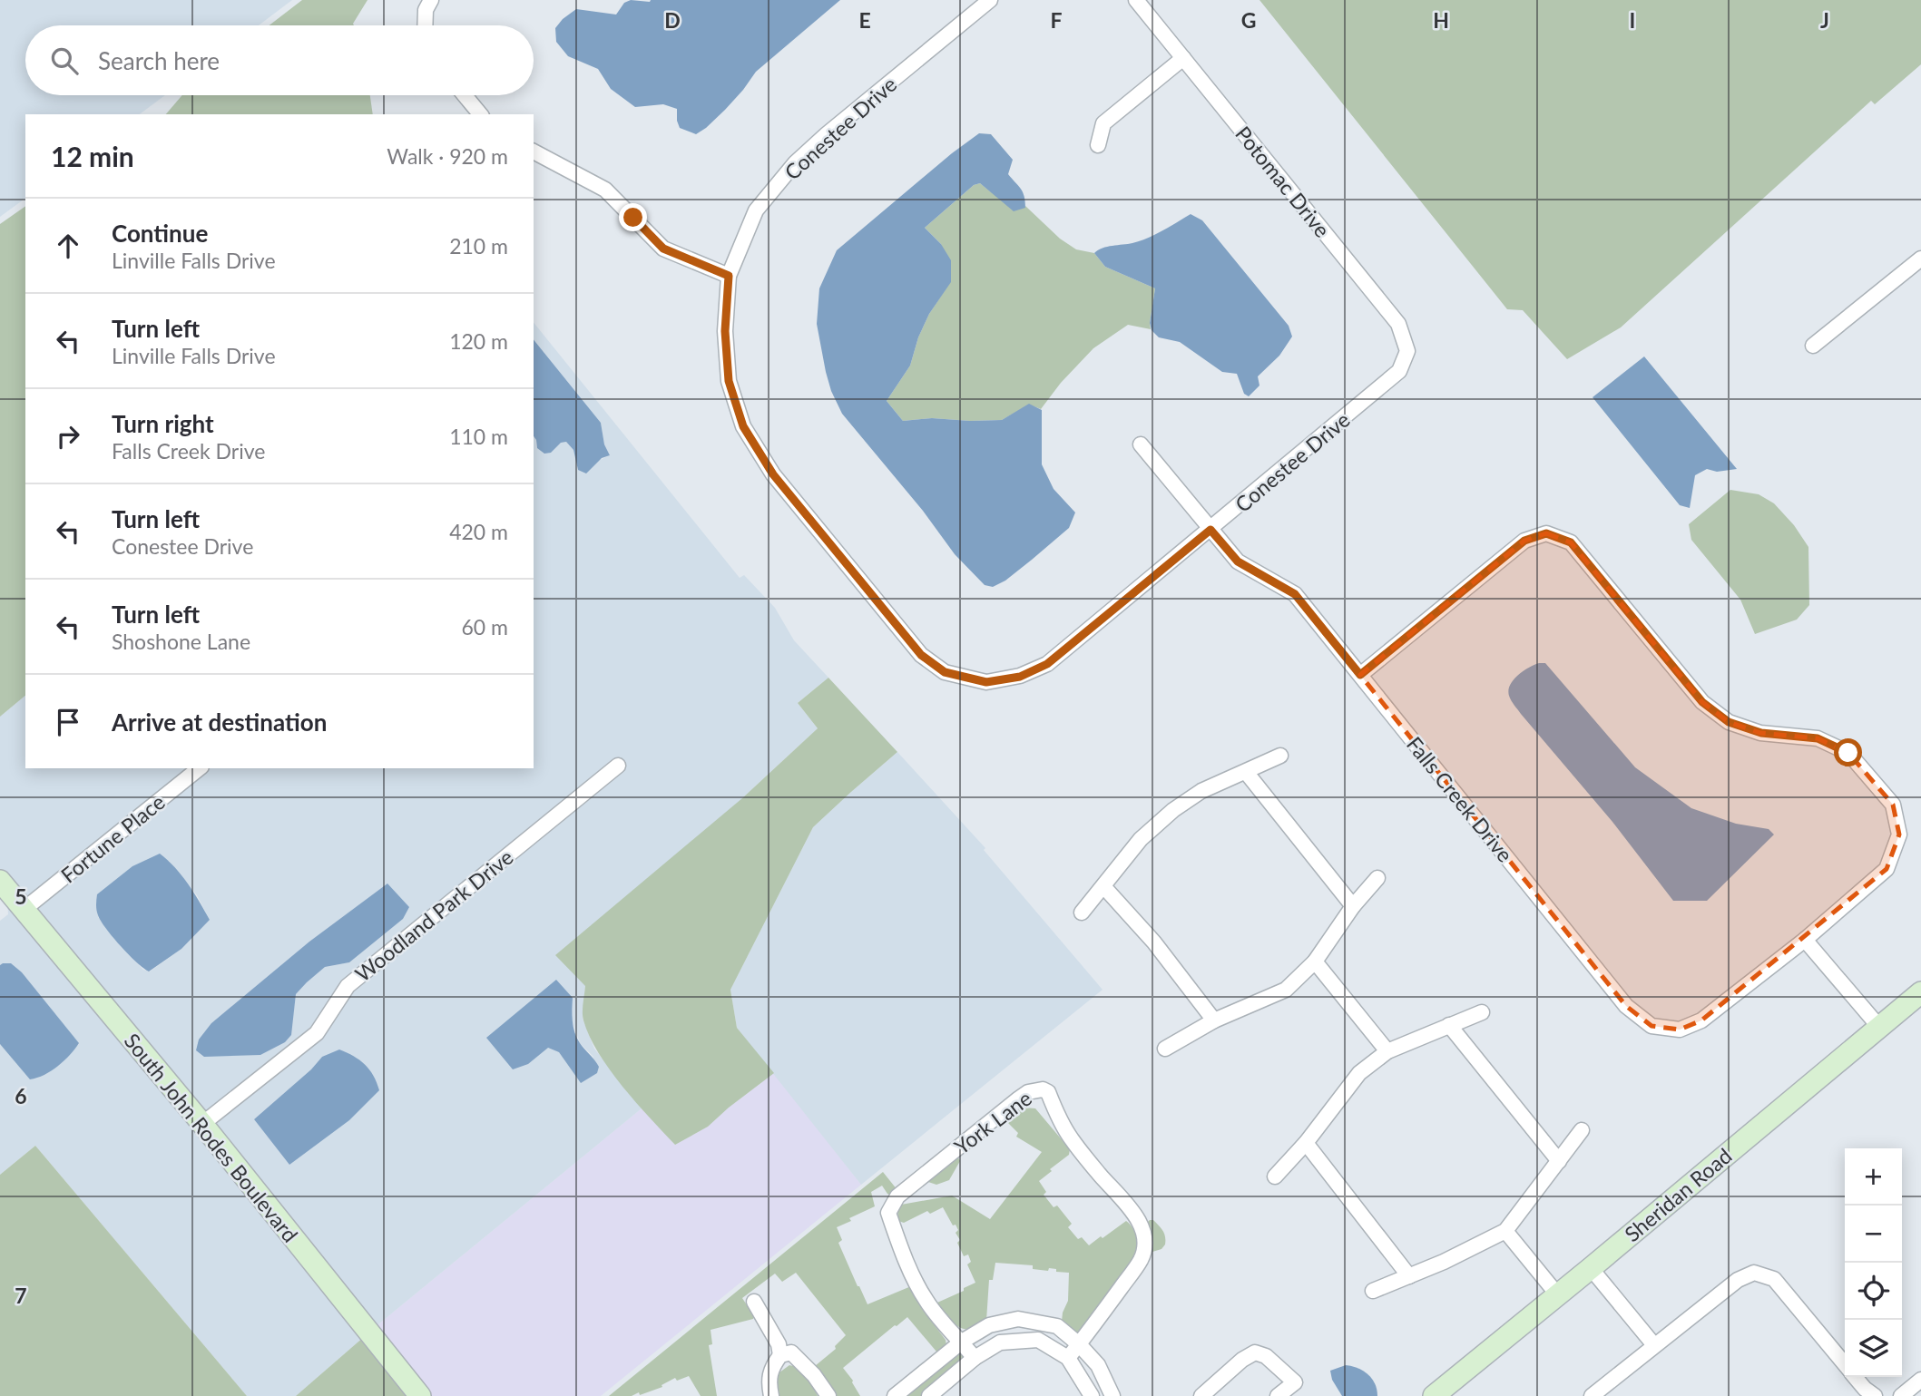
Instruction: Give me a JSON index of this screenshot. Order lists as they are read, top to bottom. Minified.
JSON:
{"streets":{"main road":["South John Rodes Boulevard","Sheridan Road"],"street":["Conestee Drive","Potomac Drive","Falls Creek Drive","Fortune Place","Woodland Park Drive","York Lane"]},"crossings":[["Conestee Drive","Potomac Drive"],["Conestee Drive","Falls Creek Drive"],["Fortune Place","South John Rodes Boulevard"],["Woodland Park Drive","South John Rodes Boulevard"]],"page":{"search":"Search here","heading":["12 min","Walk · 920 m"],"list":[["Continue","Linville Falls Drive","210 m"],["Turn left","Linville Falls Drive","120 m"],["Turn right","Falls Creek Drive","110 m"],["Turn left","Conestee Drive","420 m"],["Turn left","Shoshone Lane","60 m"],"Arrive at destination"],"map_buttons":["+","−"]},"grid":{"columns":["D","E","F","G","H","I","J"],"rows":["5","6","7"]}}
